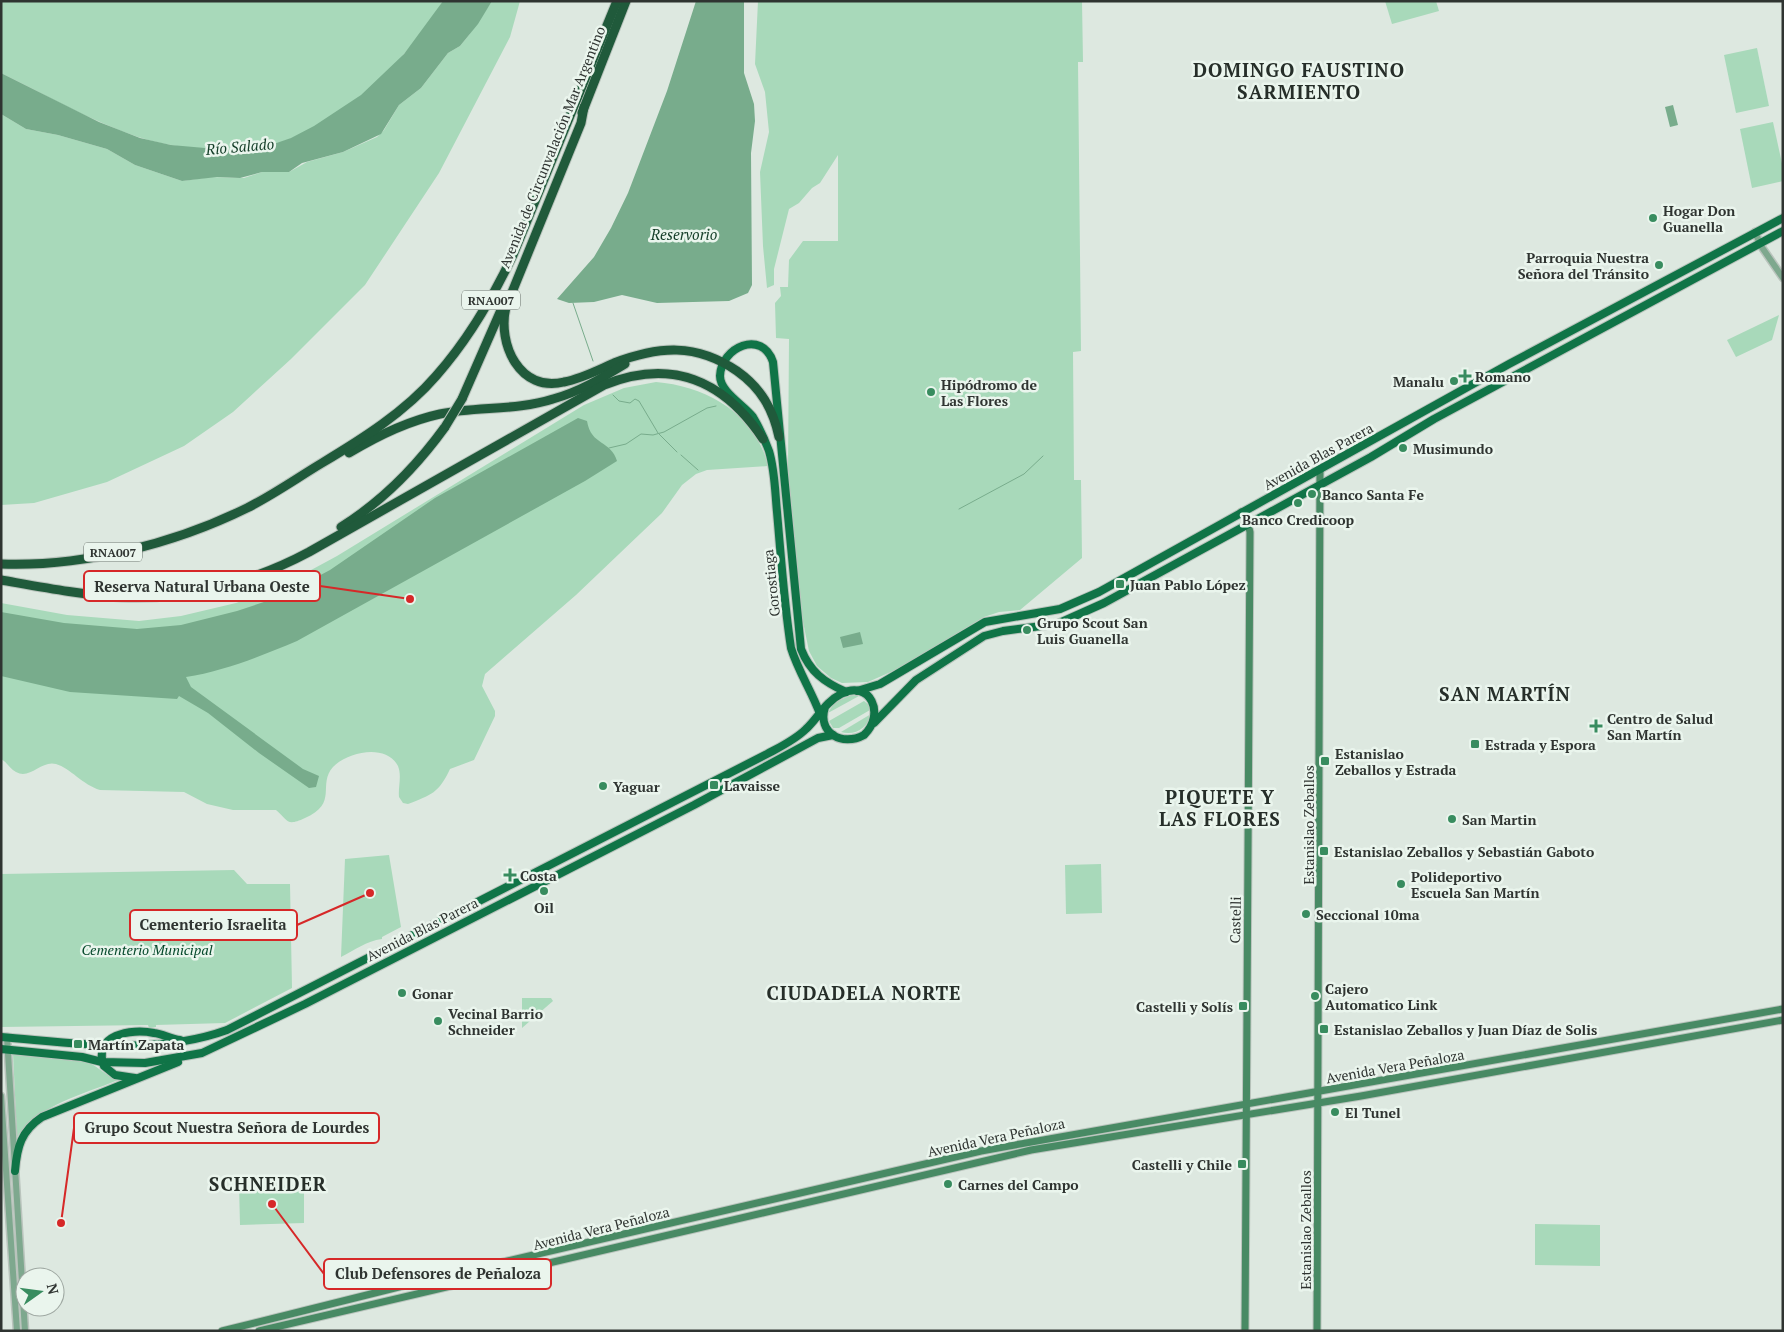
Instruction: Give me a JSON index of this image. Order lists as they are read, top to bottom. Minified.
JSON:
{"streets":{"highway":["Avenida de Circunvalación Mar Argentino","RNA007"],"main road":["Avenida Blas Parera","Gorostiaga","Estanislao Zeballos","Castelli","Avenida Vera Peñaloza"]},"crossings":[["Avenida de Circunvalación Mar Argentino","RNA007"],["RNA007","Gorostiaga"],["Avenida Blas Parera","Gorostiaga"],["Avenida Blas Parera","Estanislao Zeballos"],["Avenida Blas Parera","Castelli"],["Estanislao Zeballos","Avenida Vera Peñaloza"],["Castelli","Avenida Vera Peñaloza"]],"districts":["DOMINGO FAUSTINO SARMIENTO","SAN MARTÍN","PIQUETE Y LAS FLORES","CIUDADELA NORTE","SCHNEIDER"],"water":["Río Salado","Reservorio"],"parks":["Cementerio Municipal"],"places":{"other":["Hogar Don Guanella","Parroquia Nuestra Señora del Tránsito","Manalu","Hipódromo de Las Flores","Musimundo","Banco Santa Fe","Banco Credicoop","Reserva Natural Urbana Oeste","Grupo Scout San Luis Guanella","Yaguar","San Martin","Polideportivo Escuela San Martín","Oil","Cementerio Israelita","Seccional 10ma","Gonar","Cajero Automatico Link","Vecinal Barrio Schneider","El Tunel","Carnes del Campo","Club Defensores de Peñaloza","Grupo Scout Nuestra Señora de Lourdes"],"health":["Romano","Centro de Salud San Martín","Costa"],"transit":["Juan Pablo López","Estrada y Espora","Estanislao Zeballos y Estrada","Lavaisse","Estanislao Zeballos y Sebastián Gaboto","Castelli y Solís","Estanislao Zeballos y Juan Díaz de Solis","Martín Zapata","Castelli y Chile"]},"north":"right"}
